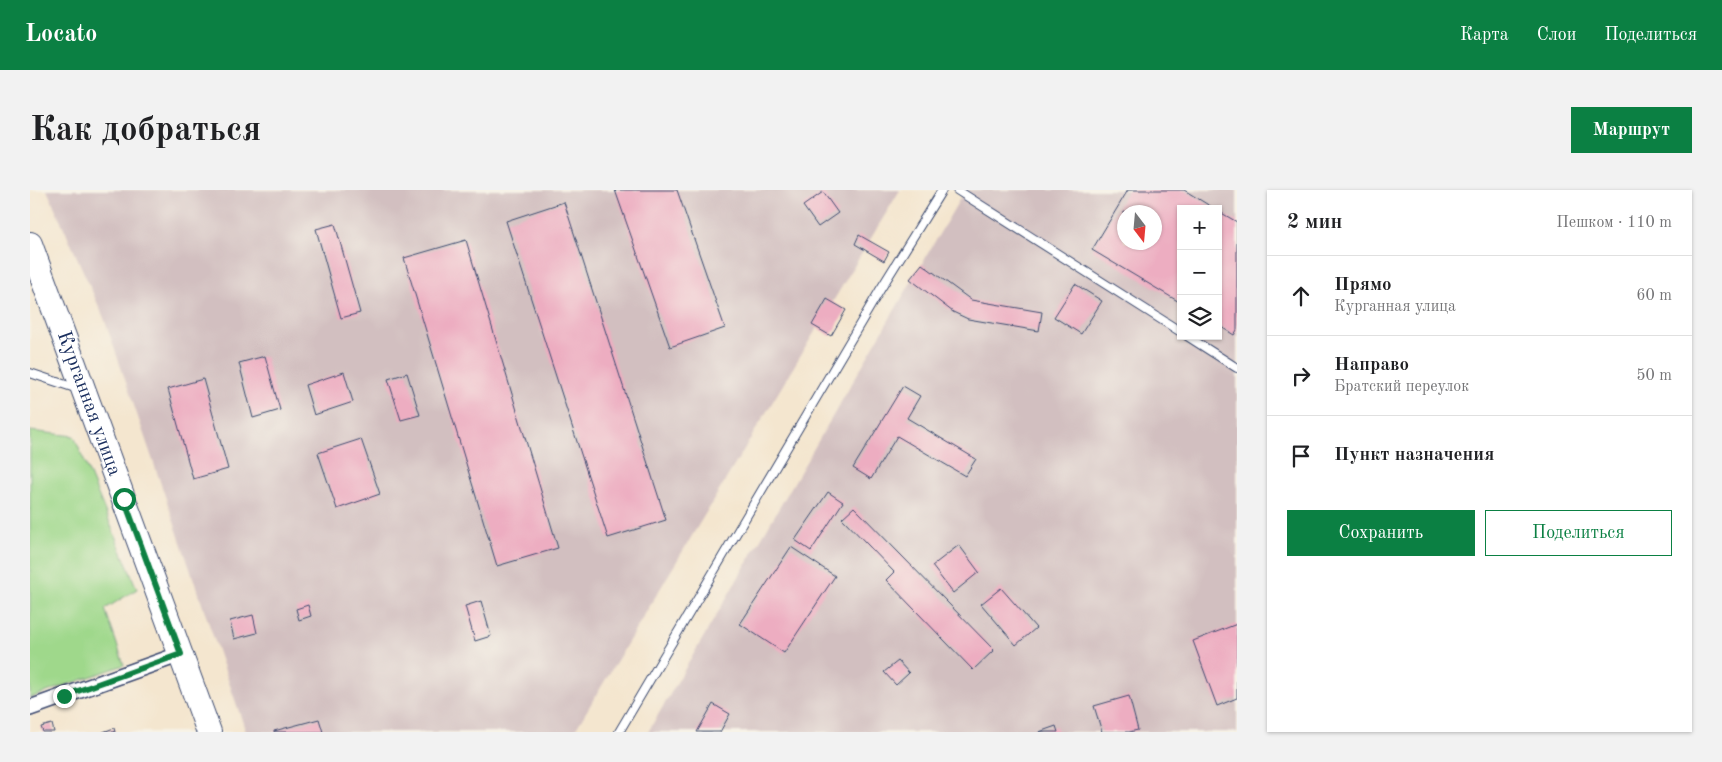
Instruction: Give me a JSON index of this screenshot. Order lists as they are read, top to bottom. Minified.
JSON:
{"streets":{"main road":["Курганная улица"]},"north":"bottom","page":{"header":"Locato","nav":["Карта","Слои","Поделиться"],"buttons":["Маршрут",["Сохранить","Поделиться"]],"title":"Как добраться","heading":["2 мин","Пешком · 110 m"],"map_buttons":["+","−"],"list":[["Прямо","Курганная улица","60 m"],["Направо","Братский переулок","50 m"],"Пункт назначения"]}}
